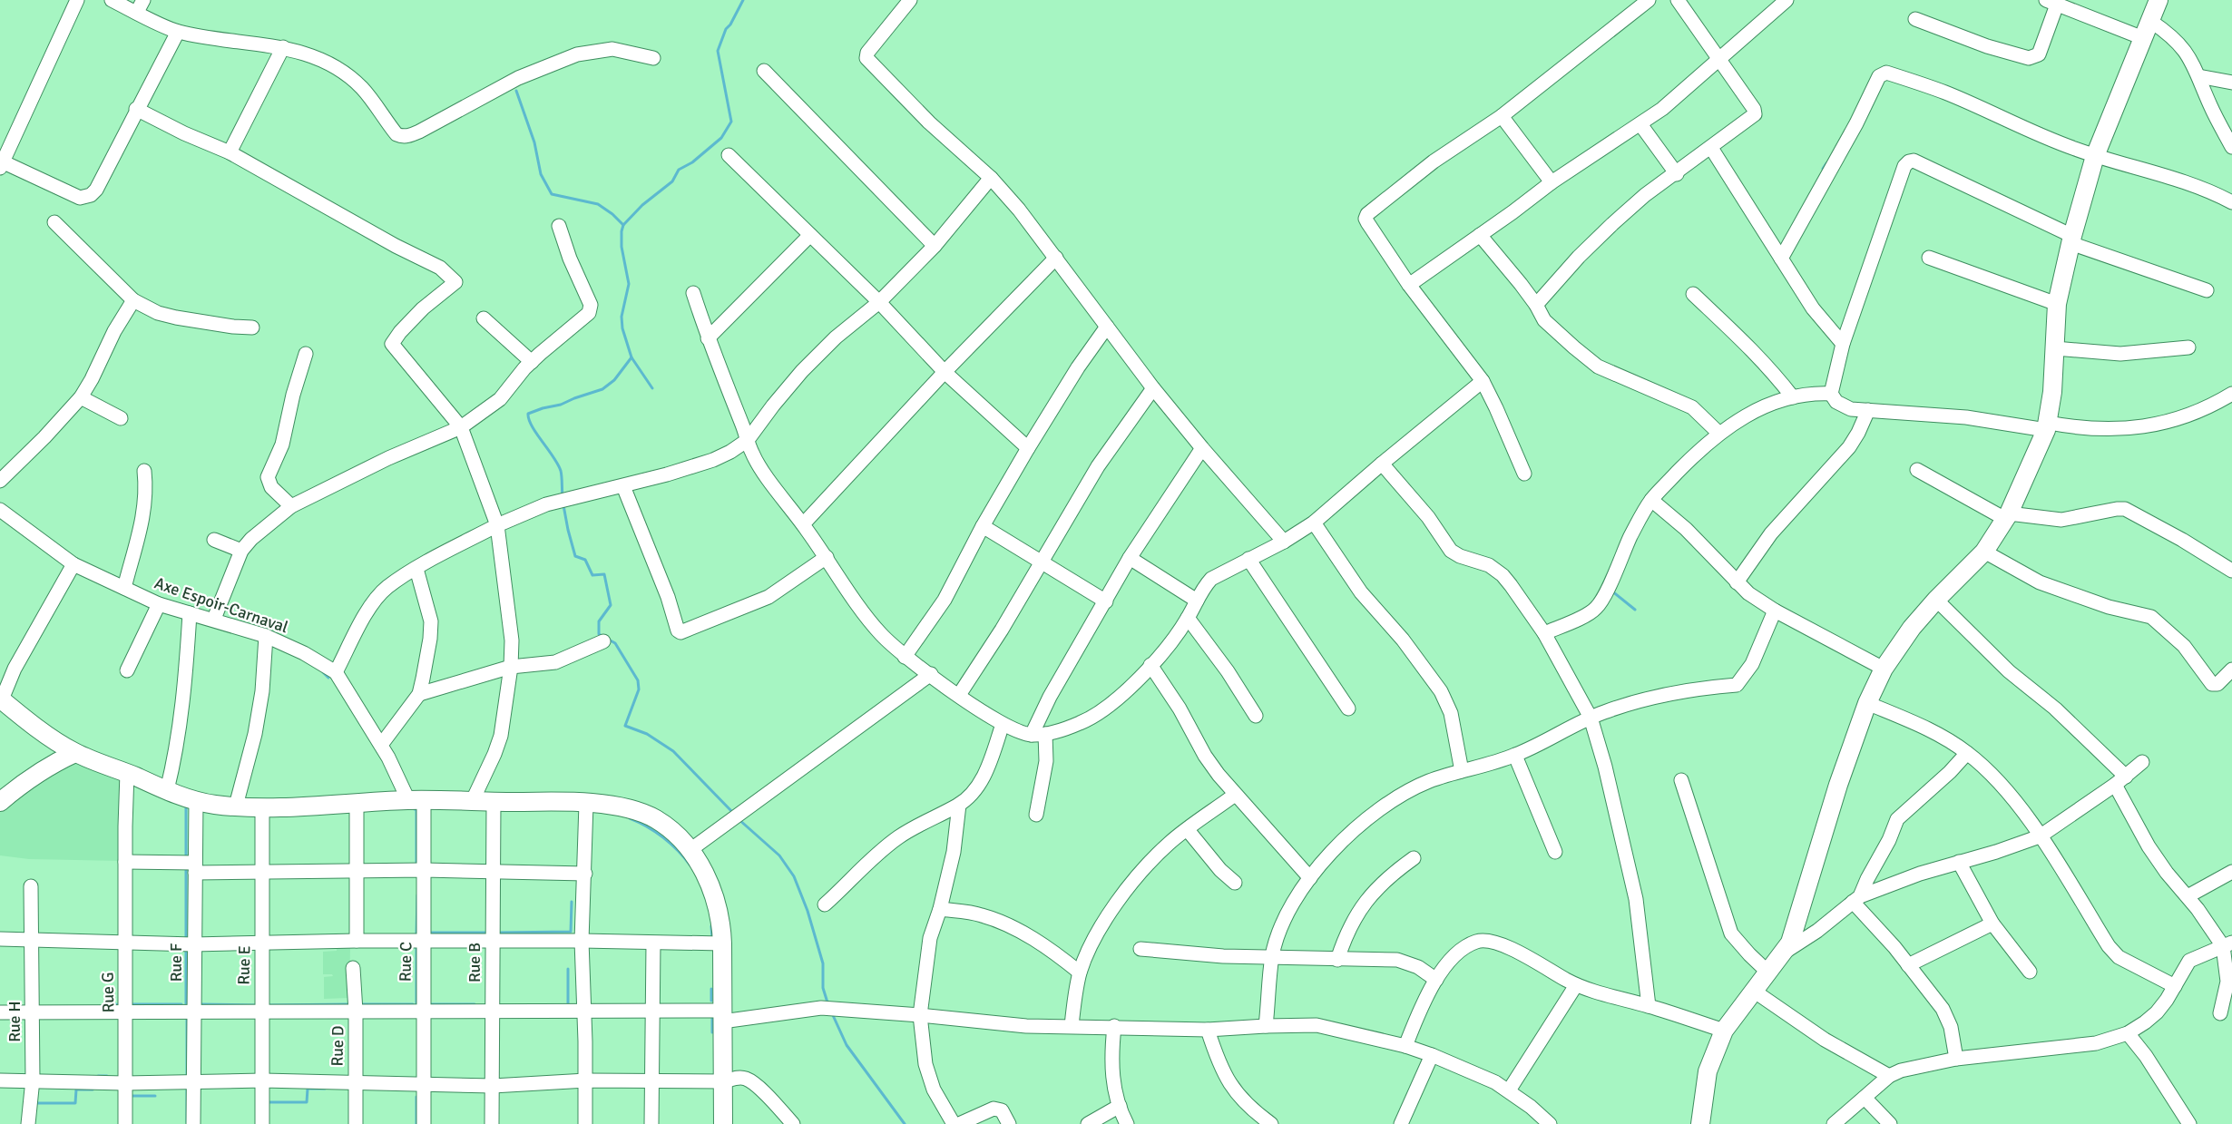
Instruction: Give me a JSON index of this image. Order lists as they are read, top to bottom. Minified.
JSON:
{"streets":{"street":["Axe Espoir-Carnaval","Rue C","Rue F","Rue B","Rue E","Rue G","Rue H","Rue D"]},"crossings":[["Axe Espoir-Carnaval","Rue C"]]}
